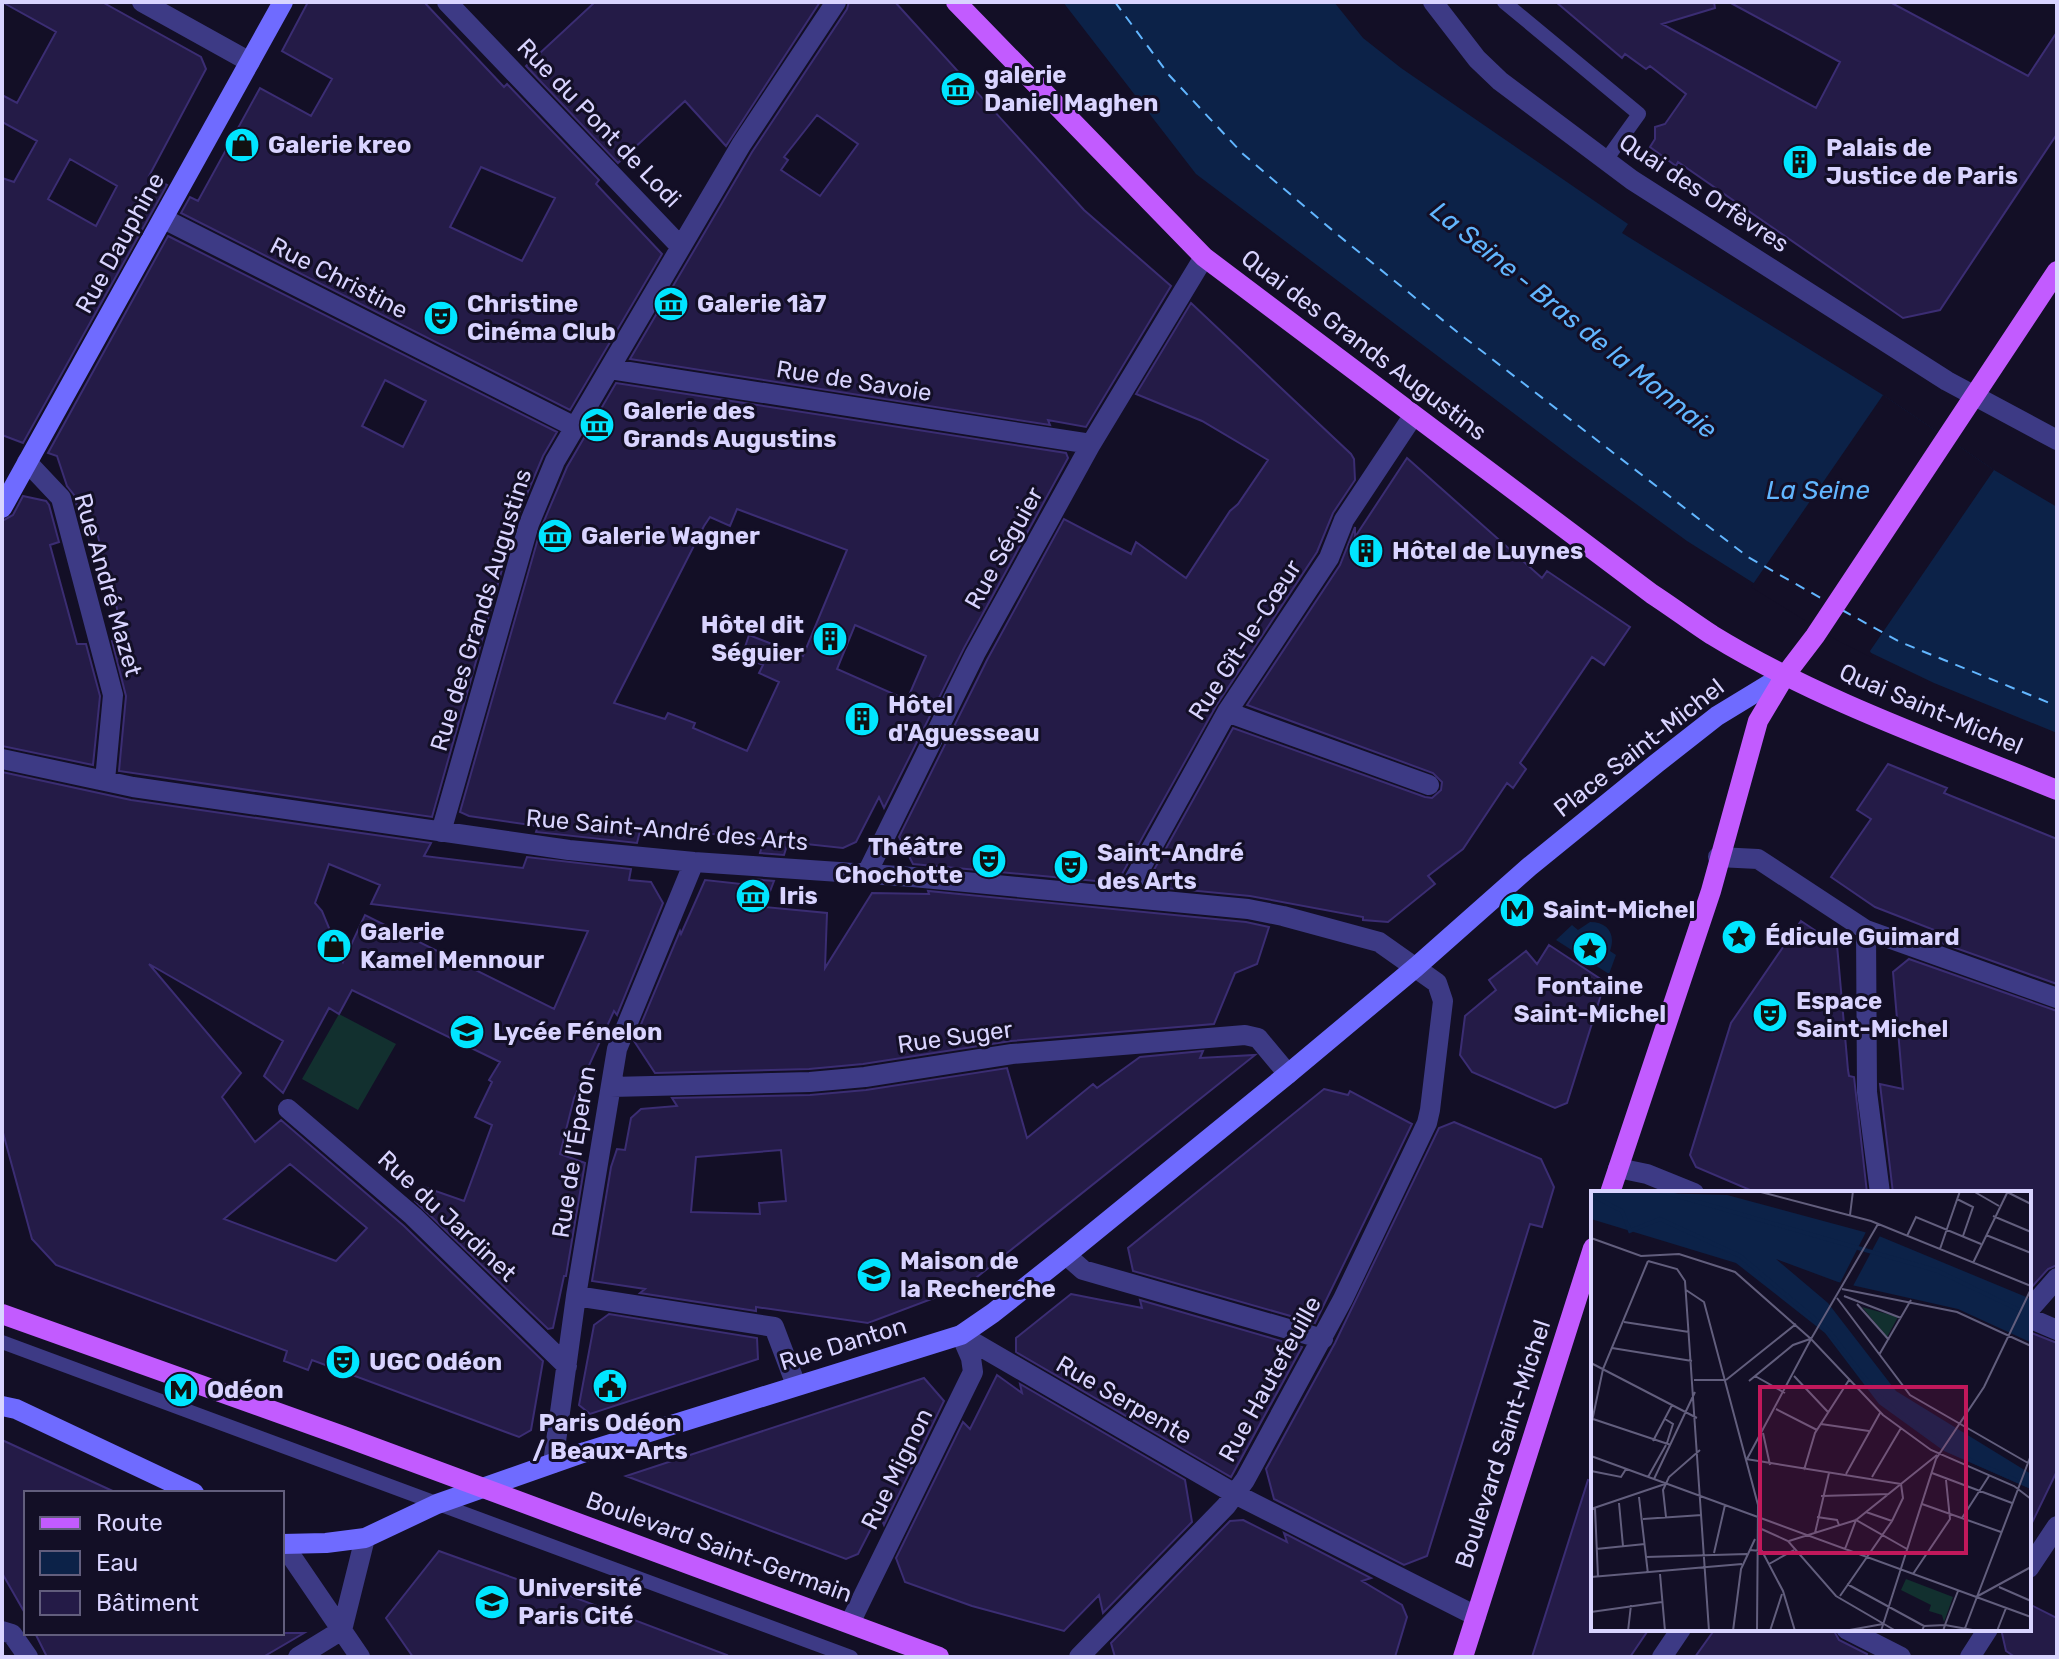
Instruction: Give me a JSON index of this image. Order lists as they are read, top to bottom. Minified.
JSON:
{"streets":{"main road":["Quai des Grands Augustins","Quai Saint-Michel","Boulevard Saint-Michel","Boulevard Saint-Germain"],"street":["Rue du Pont de Lodi","Quai des Orfèvres","Rue Dauphine","Rue Christine","Rue de Savoie","Rue Séguier","Rue André Mazet","Rue des Grands Augustins","Rue Gît-le-Cœur","Place Saint-Michel","Rue Saint-André des Arts","Rue Suger","Rue de l'Éperon","Rue du Jardinet","Rue Danton","Rue Hautefeuille","Rue Serpente","Rue Mignon"]},"crossings":[["Rue du Pont de Lodi","Rue des Grands Augustins"],["Rue Dauphine","Rue Christine"],["Rue Dauphine","Rue André Mazet"],["Rue Christine","Rue des Grands Augustins"],["Quai des Grands Augustins","Rue Séguier"],["Quai des Grands Augustins","Rue Gît-le-Cœur"],["Quai des Grands Augustins","Quai Saint-Michel"],["Quai des Grands Augustins","Place Saint-Michel"],["Rue de Savoie","Rue Séguier"],["Rue de Savoie","Rue des Grands Augustins"],["Rue Séguier","Rue Saint-André des Arts"],["Rue André Mazet","Rue Saint-André des Arts"],["Rue des Grands Augustins","Rue Saint-André des Arts"],["Rue Gît-le-Cœur","Rue Saint-André des Arts"],["Quai Saint-Michel","Place Saint-Michel"],["Place Saint-Michel","Rue Saint-André des Arts"],["Place Saint-Michel","Rue Suger"],["Place Saint-Michel","Rue Danton"],["Place Saint-Michel","Rue Hautefeuille"],["Rue Saint-André des Arts","Rue de l'Éperon"],["Rue Saint-André des Arts","Rue Hautefeuille"],["Rue Suger","Rue de l'Éperon"],["Rue Suger","Rue Danton"],["Rue de l'Éperon","Rue du Jardinet"],["Rue de l'Éperon","Rue Danton"],["Rue Danton","Rue Serpente"],["Rue Danton","Rue Mignon"],["Rue Danton","Boulevard Saint-Germain"],["Rue Hautefeuille","Rue Serpente"],["Rue Serpente","Boulevard Saint-Michel"],["Rue Serpente","Rue Mignon"],["Rue Mignon","Boulevard Saint-Germain"]],"water":["La Seine - Bras de la Monnaie","La Seine"],"places":{"museum":["galerie Daniel Maghen","Galerie 1à7","Galerie des Grands Augustins","Galerie Wagner","Iris"],"shop":["Galerie kreo","Galerie Kamel Mennour"],"building":["Palais de Justice de Paris","Hôtel de Luynes","Hôtel dit Séguier","Hôtel d'Aguesseau"],"theatre":["Christine Cinéma Club","Théâtre Chochotte","Saint-André des Arts","Espace Saint-Michel","UGC Odéon"],"metro station":["Saint-Michel","Odéon"],"place":["Édicule Guimard","Fontaine Saint-Michel"],"school or university":["Lycée Fénelon","Maison de la Recherche","Université Paris Cité"],"public building":["Paris Odéon / Beaux-Arts"]},"legend":["Route","Eau","Bâtiment"]}
